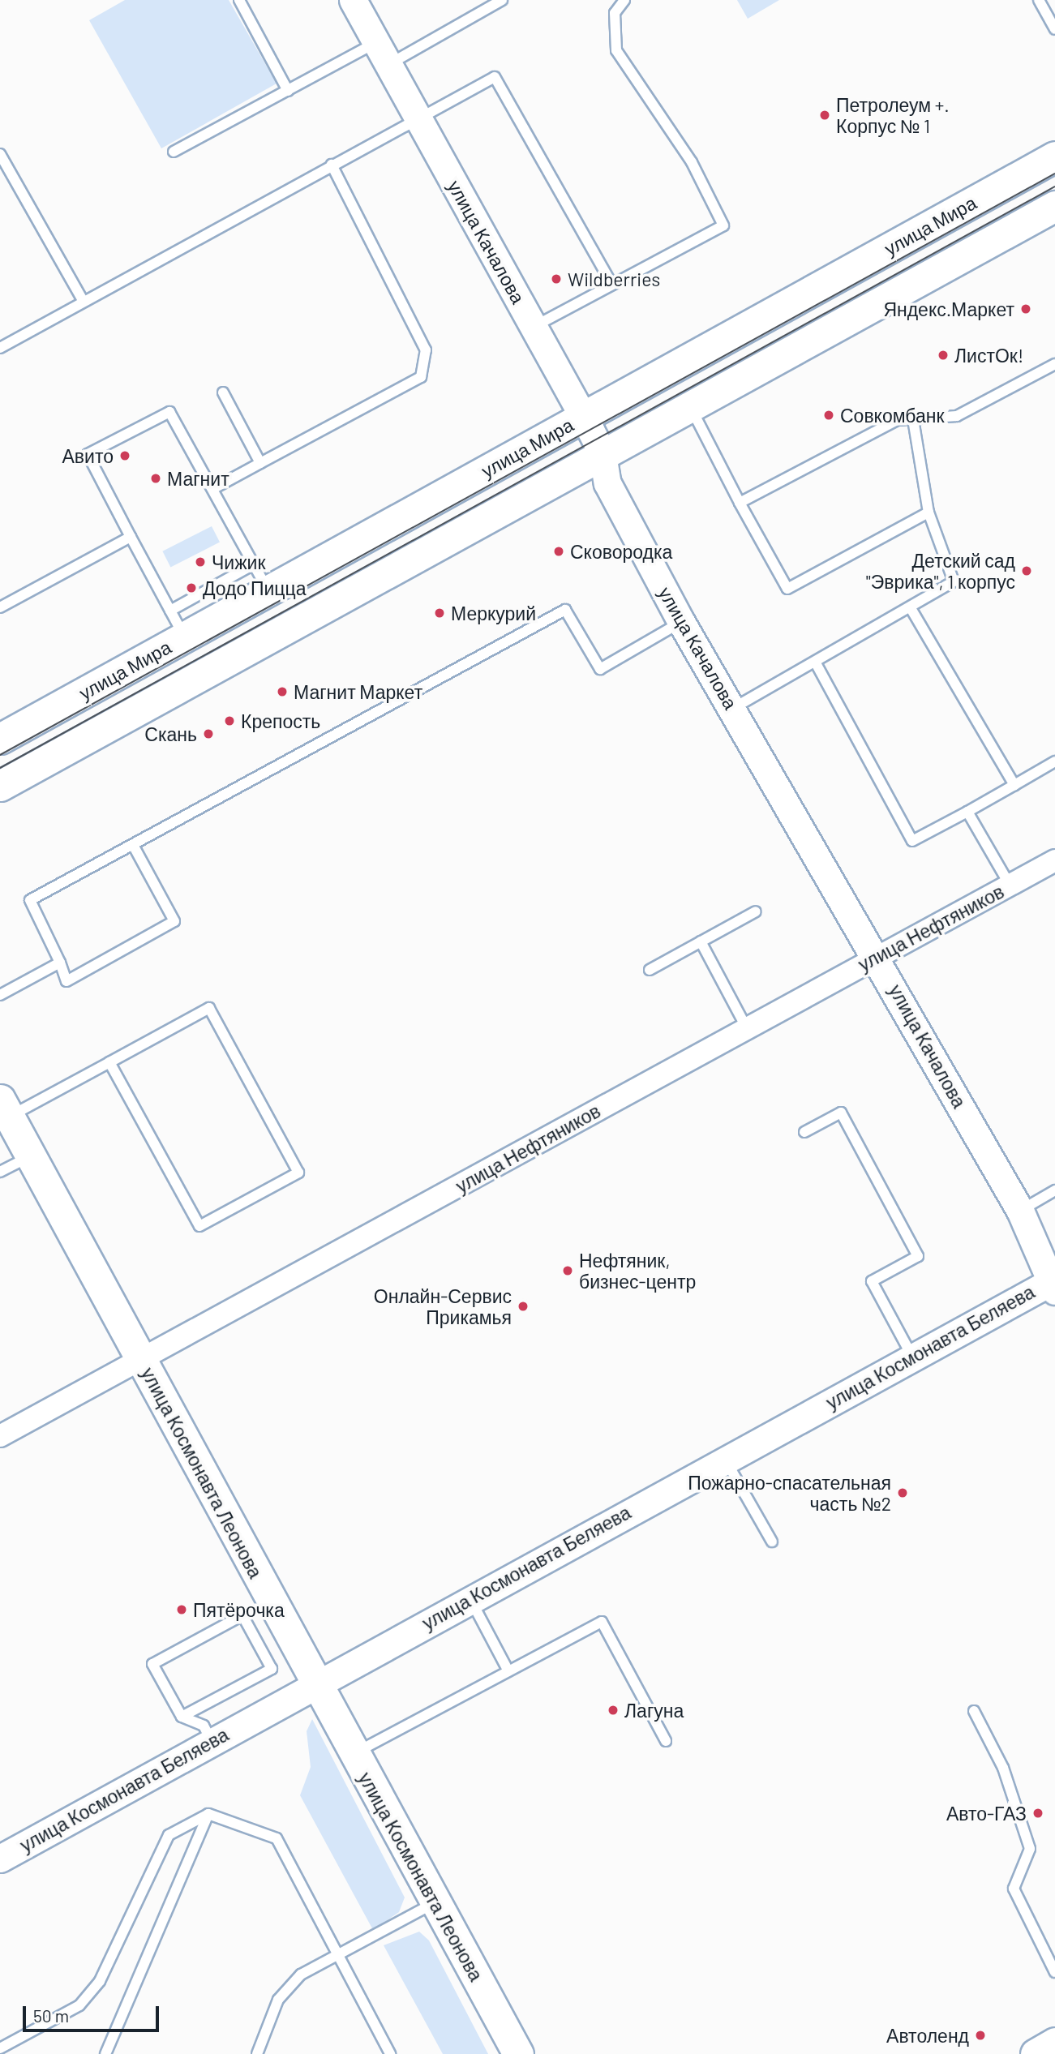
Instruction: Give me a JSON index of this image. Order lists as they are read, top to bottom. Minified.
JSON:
{"streets":{"main road":["улица Мира","улица Космонавта Леонова"],"street":["улица Качалова","улица Нефтяников","улица Космонавта Беляева"]},"crossings":[["улица Мира","улица Качалова"],["улица Качалова","улица Нефтяников"],["улица Качалова","улица Космонавта Беляева"],["улица Нефтяников","улица Космонавта Леонова"],["улица Космонавта Беляева","улица Космонавта Леонова"]],"places":["Петролеум +. Корпус № 1","Wildberries","Яндекс.Маркет","ЛистОк!","Совкомбанк","Авито","Магнит","Сковородка","Чижик","Детский сад \"Эврика\", 1 корпус","Додо Пицца","Меркурий","Магнит Маркет","Крепость","Скань","Нефтяник, бизнес-центр","Онлайн-Сервис Прикамья","Пожарно-спасательная часть №2","Пятёрочка","Лагуна","Авто-ГАЗ","Автоленд"],"scale_bar":"50 m"}
